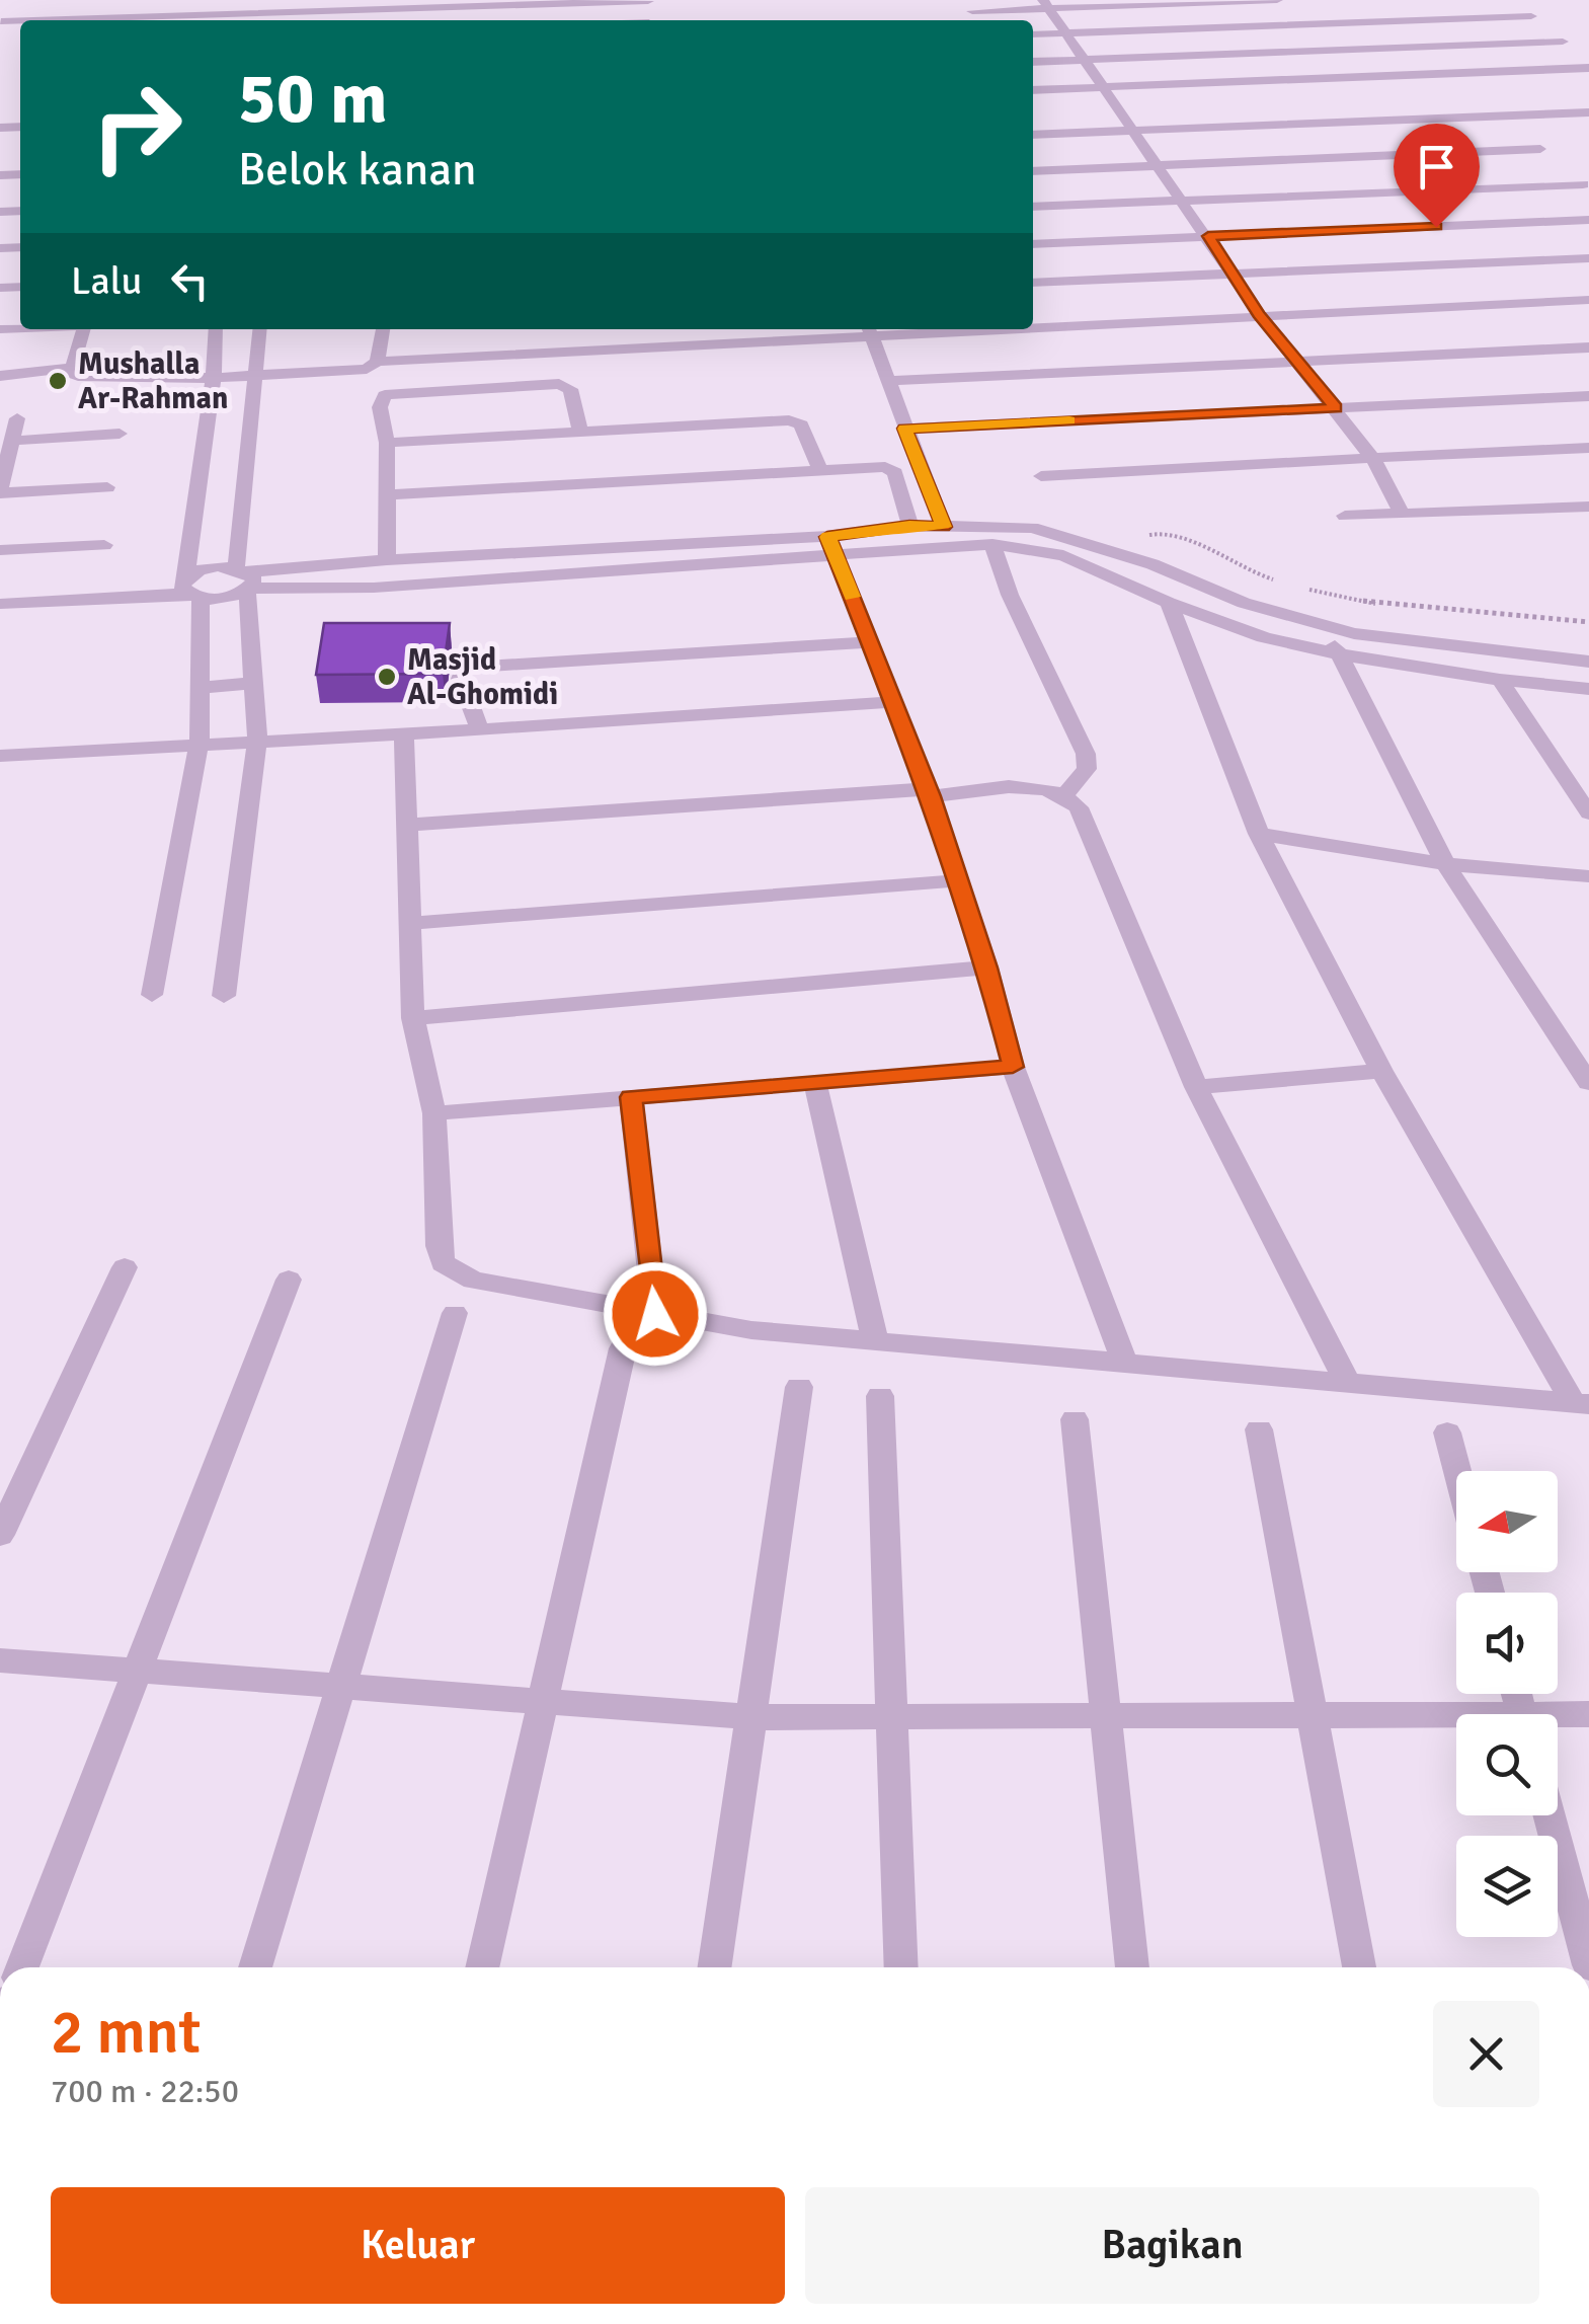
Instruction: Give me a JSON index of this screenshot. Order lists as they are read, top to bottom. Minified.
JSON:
{"places":["Mushalla Ar-Rahman","Masjid Al-Ghomidi"],"north":"left","page":{"turn":["50 m","Belok kanan"],"then":"Lalu","heading":["2 mnt","700 m · 22:50"],"buttons":["Keluar","Bagikan"]}}
